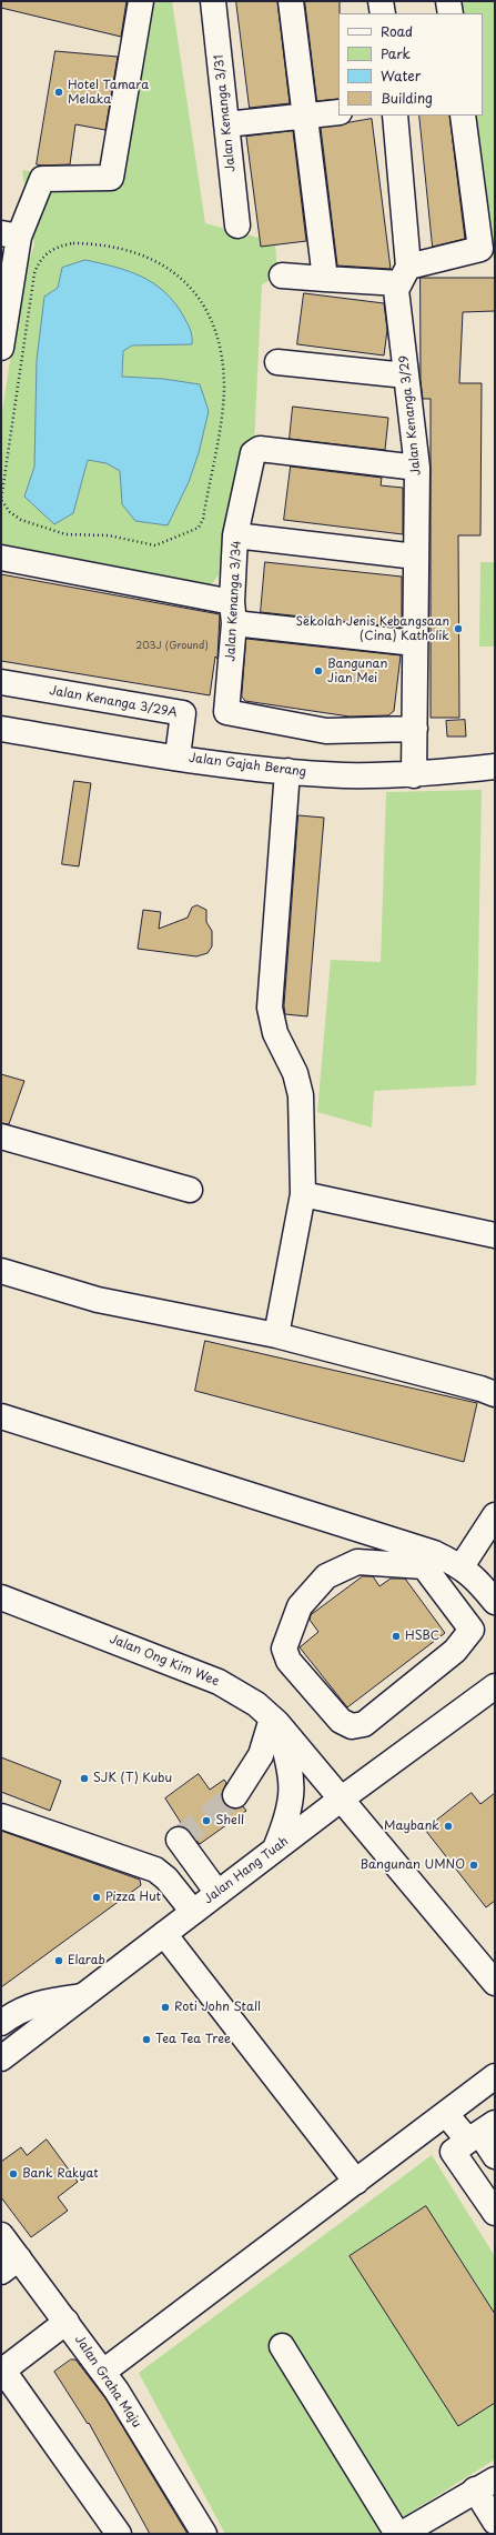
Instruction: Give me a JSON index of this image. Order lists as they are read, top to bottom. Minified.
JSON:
{"streets":{"street":["Jalan Kenanga 3/31","Jalan Kenanga 3/29","Jalan Kenanga 3/34","Jalan Kenanga 3/29A","Jalan Gajah Berang","Jalan Ong Kim Wee","Jalan Hang Tuah","Jalan Graha Maju"]},"crossings":[["Jalan Kenanga 3/29","Jalan Kenanga 3/34"],["Jalan Kenanga 3/29","Jalan Gajah Berang"],["Jalan Kenanga 3/29A","Jalan Gajah Berang"],["Jalan Ong Kim Wee","Jalan Hang Tuah"]],"places":["Hotel Tamara Melaka","Sekolah Jenis Kebangsaan (Cina) Katholik","Bangunan Jian Mei","HSBC","SJK (T) Kubu","Shell","Maybank","Bangunan UMNO","Pizza Hut","Elarab","Roti John Stall","Tea Tea Tree","Bank Rakyat"],"house_numbers":["203J (Ground)"],"legend":["Road","Park","Water","Building"]}
